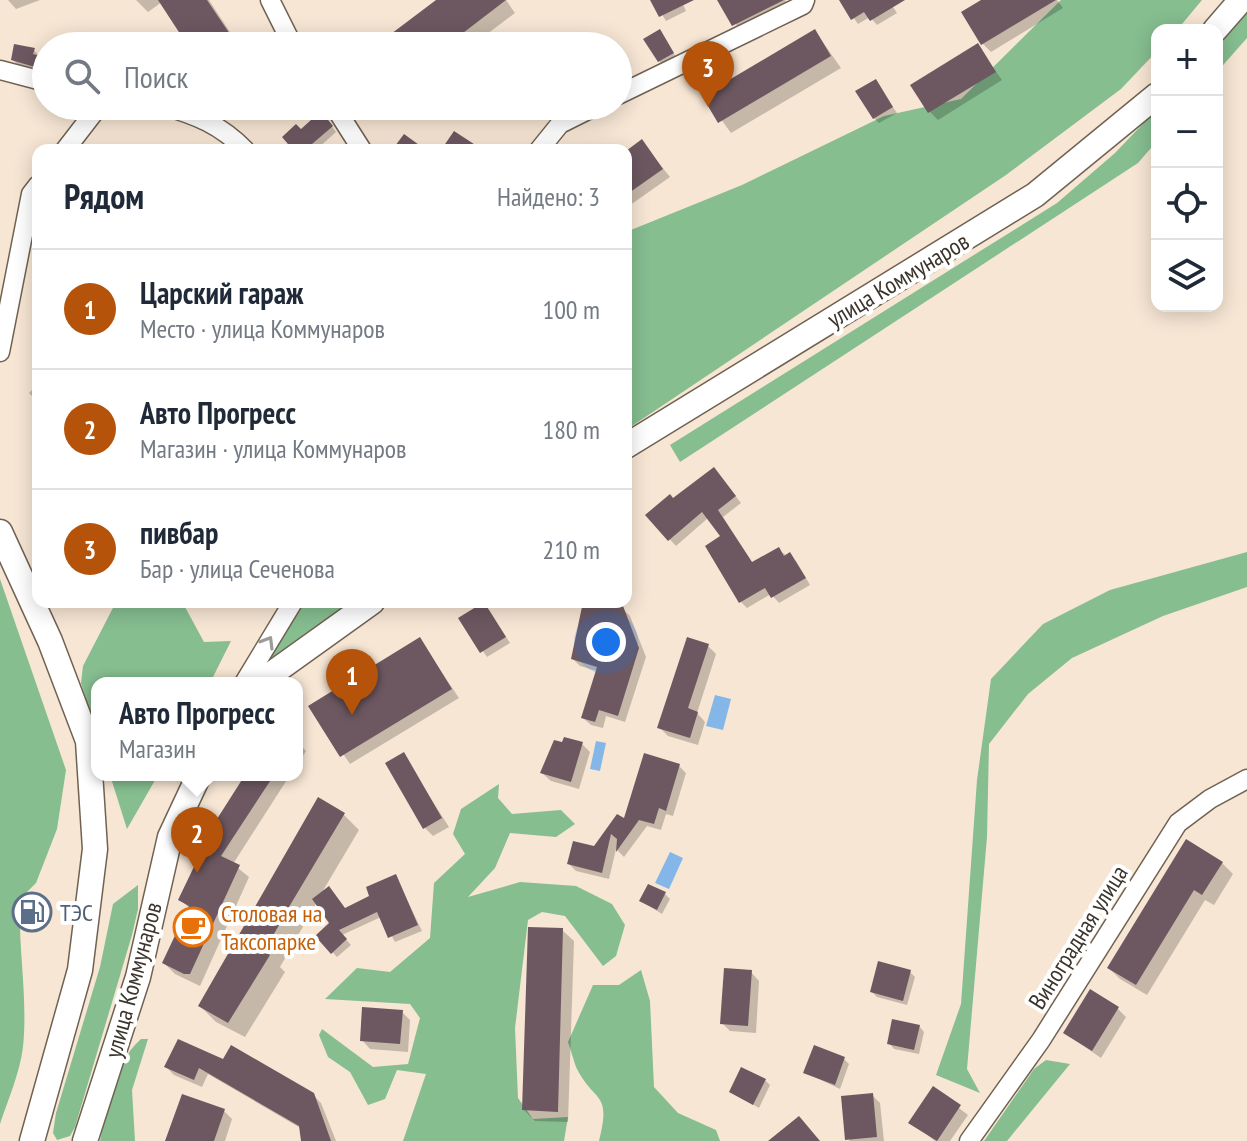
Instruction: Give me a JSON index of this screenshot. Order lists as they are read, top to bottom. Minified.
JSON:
{"streets":{"main road":["улица Коммунаров"],"street":["Виноградная улица"]},"places":{"fuel station":["ТЭС"],"cafe":["Столовая на Таксопарке"]},"page":{"map_buttons":["+","−"],"search":"Поиск","pins":["3","1","2"],"heading":["Рядом","Найдено: 3"],"list":[{"mark":"1","name":"Царский гараж","note":"Место · улица Коммунаров","value":"100 m"},{"mark":"2","name":"Авто Прогресс","note":"Магазин · улица Коммунаров","value":"180 m"},{"mark":"3","name":"пивбар","note":"Бар · улица Сеченова","value":"210 m"}],"popup":["Авто Прогресс","Магазин"]}}
